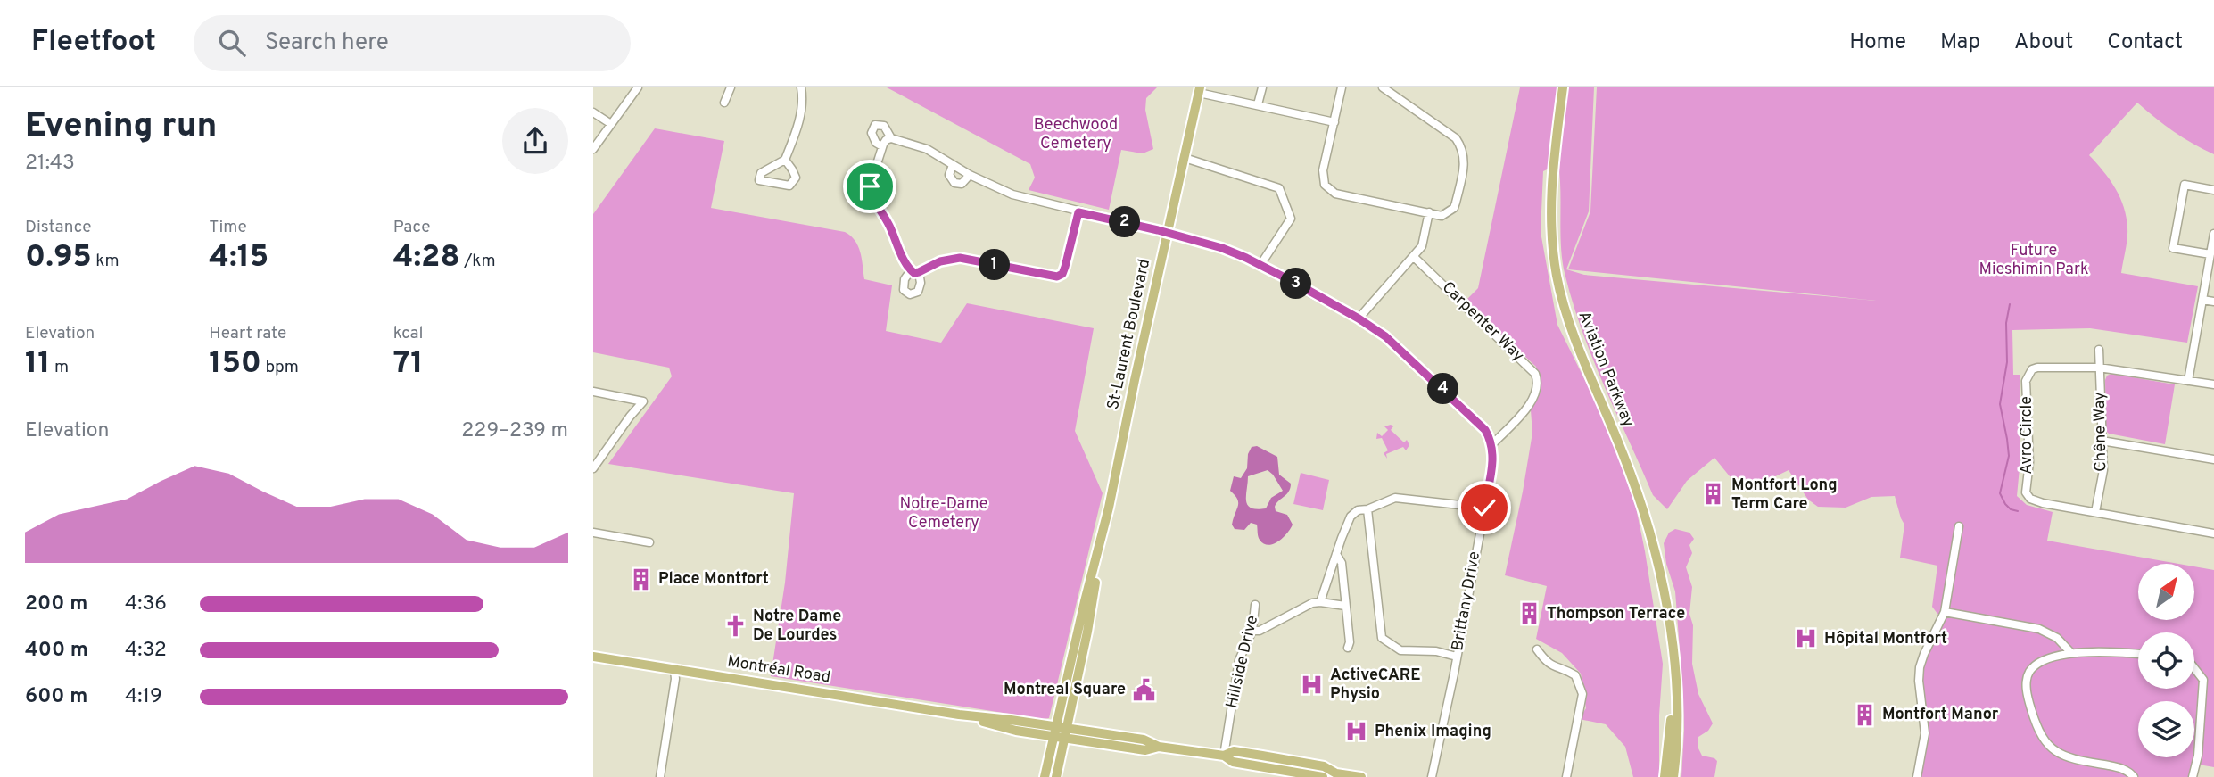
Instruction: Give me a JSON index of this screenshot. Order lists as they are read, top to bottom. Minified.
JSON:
{"streets":{"main road":["St-Laurent Boulevard","Aviation Parkway","Montréal Road"],"street":["Carpenter Way","Chêne Way","Avro Circle","Brittany Drive","Hillside Drive"]},"crossings":[["Carpenter Way","Brittany Drive"],["St-Laurent Boulevard","Montréal Road"],["Chêne Way","Avro Circle"],["Hillside Drive","Montréal Road"]],"parks":["Beechwood Cemetery","Future Mieshimin Park","Notre-Dame Cemetery"],"places":{"building":["Montfort Long Term Care","Place Montfort","Thompson Terrace","Montfort Manor"],"church":["Notre Dame De Lourdes"],"hospital":["Hôpital Montfort","ActiveCARE Physio","Phenix Imaging"],"public building":["Montreal Square"]},"north":"top right","page":{"header":"Fleetfoot","search":"Search here","nav":["Home","Map","About","Contact"],"heading":["Evening run","21:43"],"stats":[["Distance","0.95 km"],["Time","4:15"],["Pace","4:28 /km"],["Elevation","11 m"],["Heart rate","150 bpm"],["kcal","71"]],"pins":["2","1","3","4"],"chart":["Elevation","229–239 m"],"list":[{"name":"200 m","note":"4:36"},{"name":"400 m","note":"4:32"},{"name":"600 m","note":"4:19"}]}}
